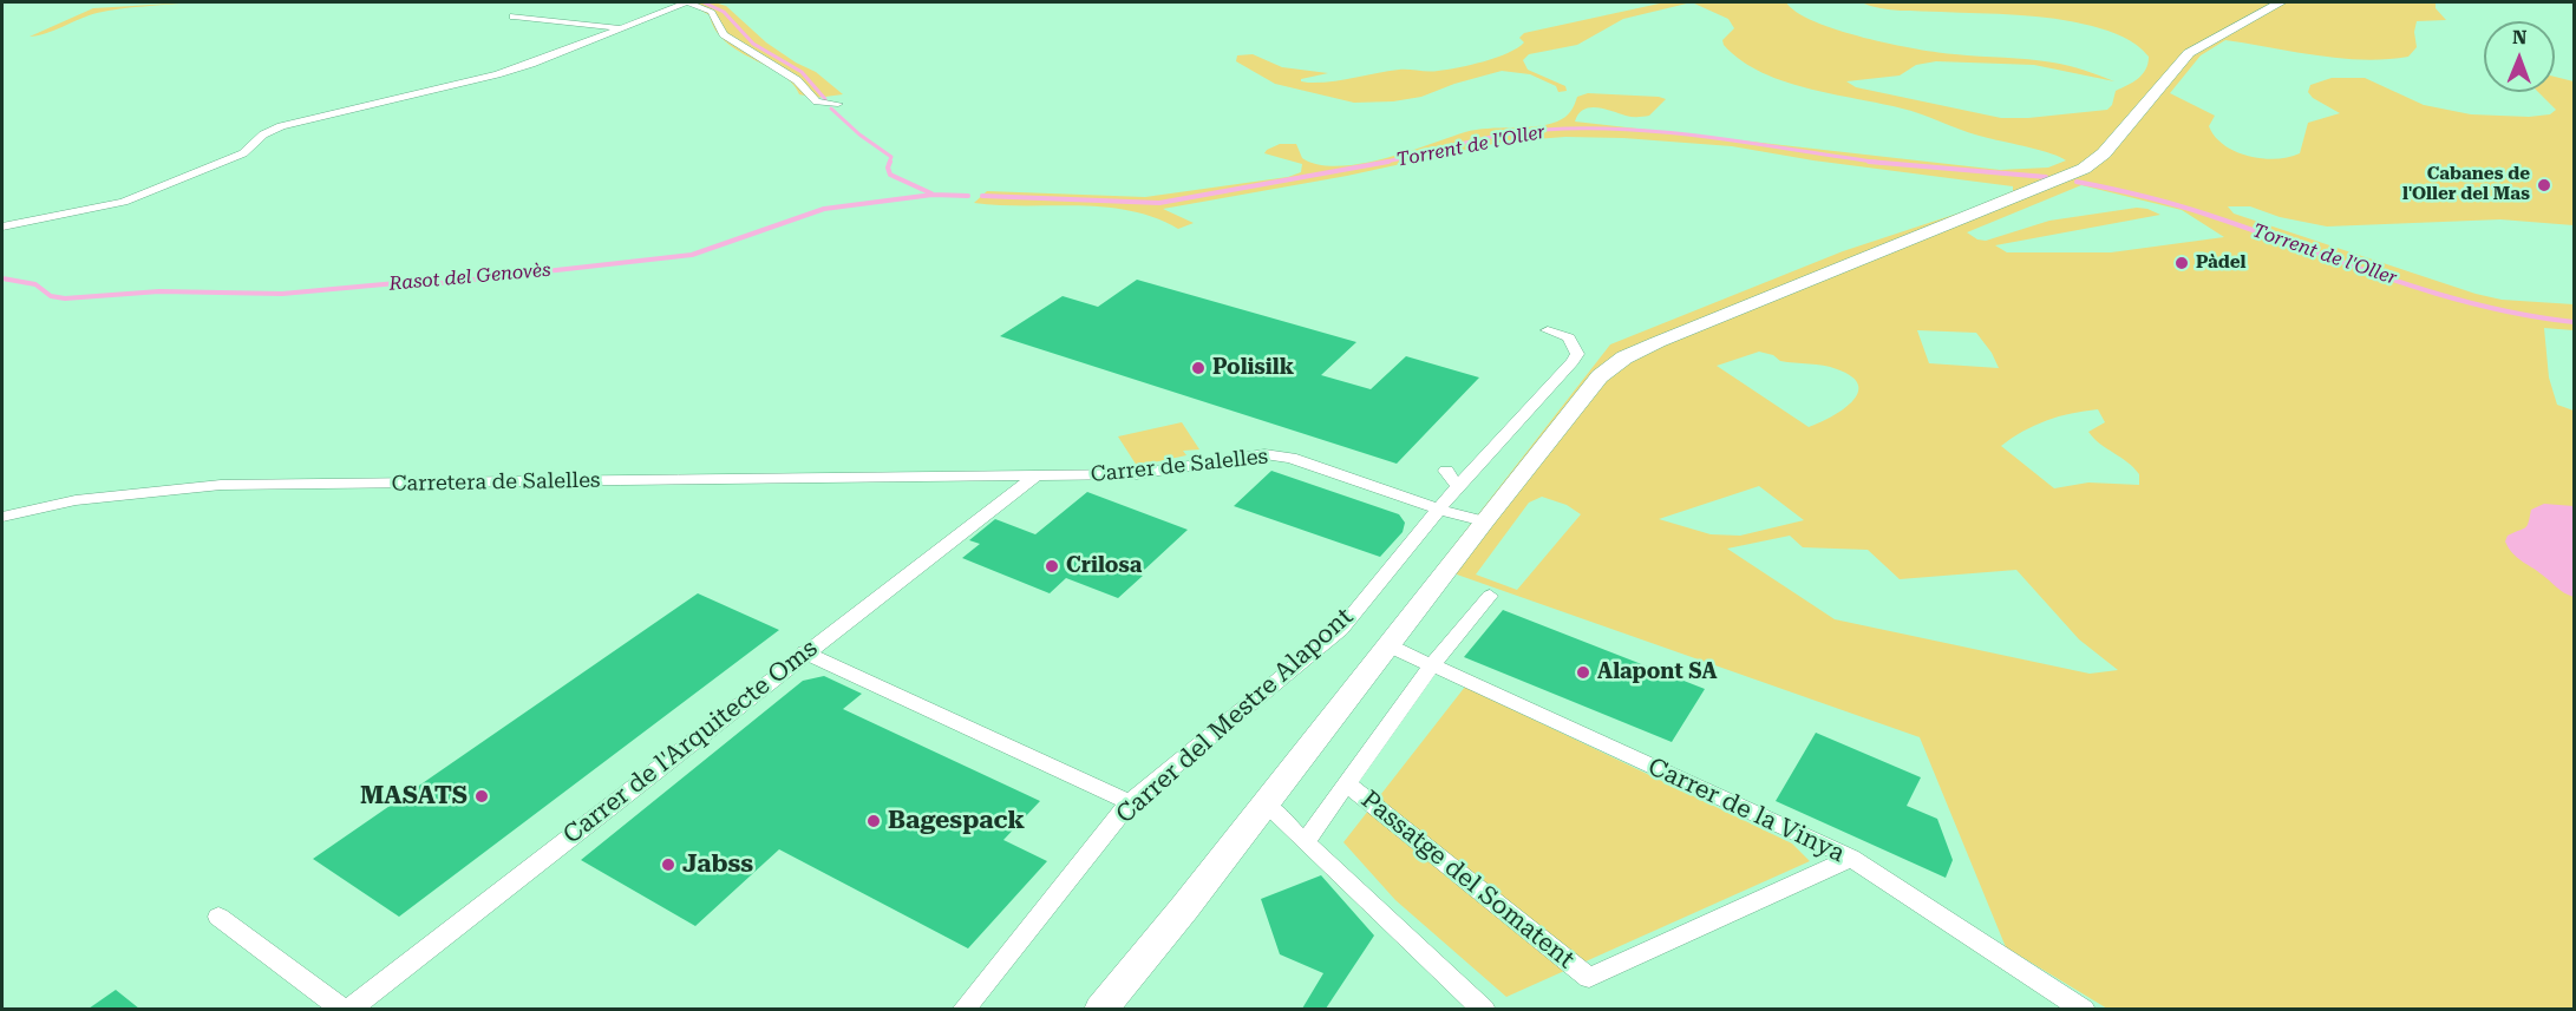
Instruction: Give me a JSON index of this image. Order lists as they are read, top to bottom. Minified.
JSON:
{"streets":{"street":["Carrer de Salelles","Carretera de Salelles","Carrer del Mestre Alapont","Carrer de l'Arquitecte Oms","Carrer de la Vinya","Passatge del Somatent"]},"crossings":[["Carrer de Salelles","Carretera de Salelles"],["Carrer de Salelles","Carrer del Mestre Alapont"],["Carrer de Salelles","Carrer de l'Arquitecte Oms"],["Carrer de la Vinya","Passatge del Somatent"]],"water":["Torrent de l'Oller","Rasot del Genovès"],"places":["Cabanes de l'Oller del Mas","Pàdel","Polisilk","Crilosa","Alapont SA","MASATS","Bagespack","Jabss"],"north":"top"}
